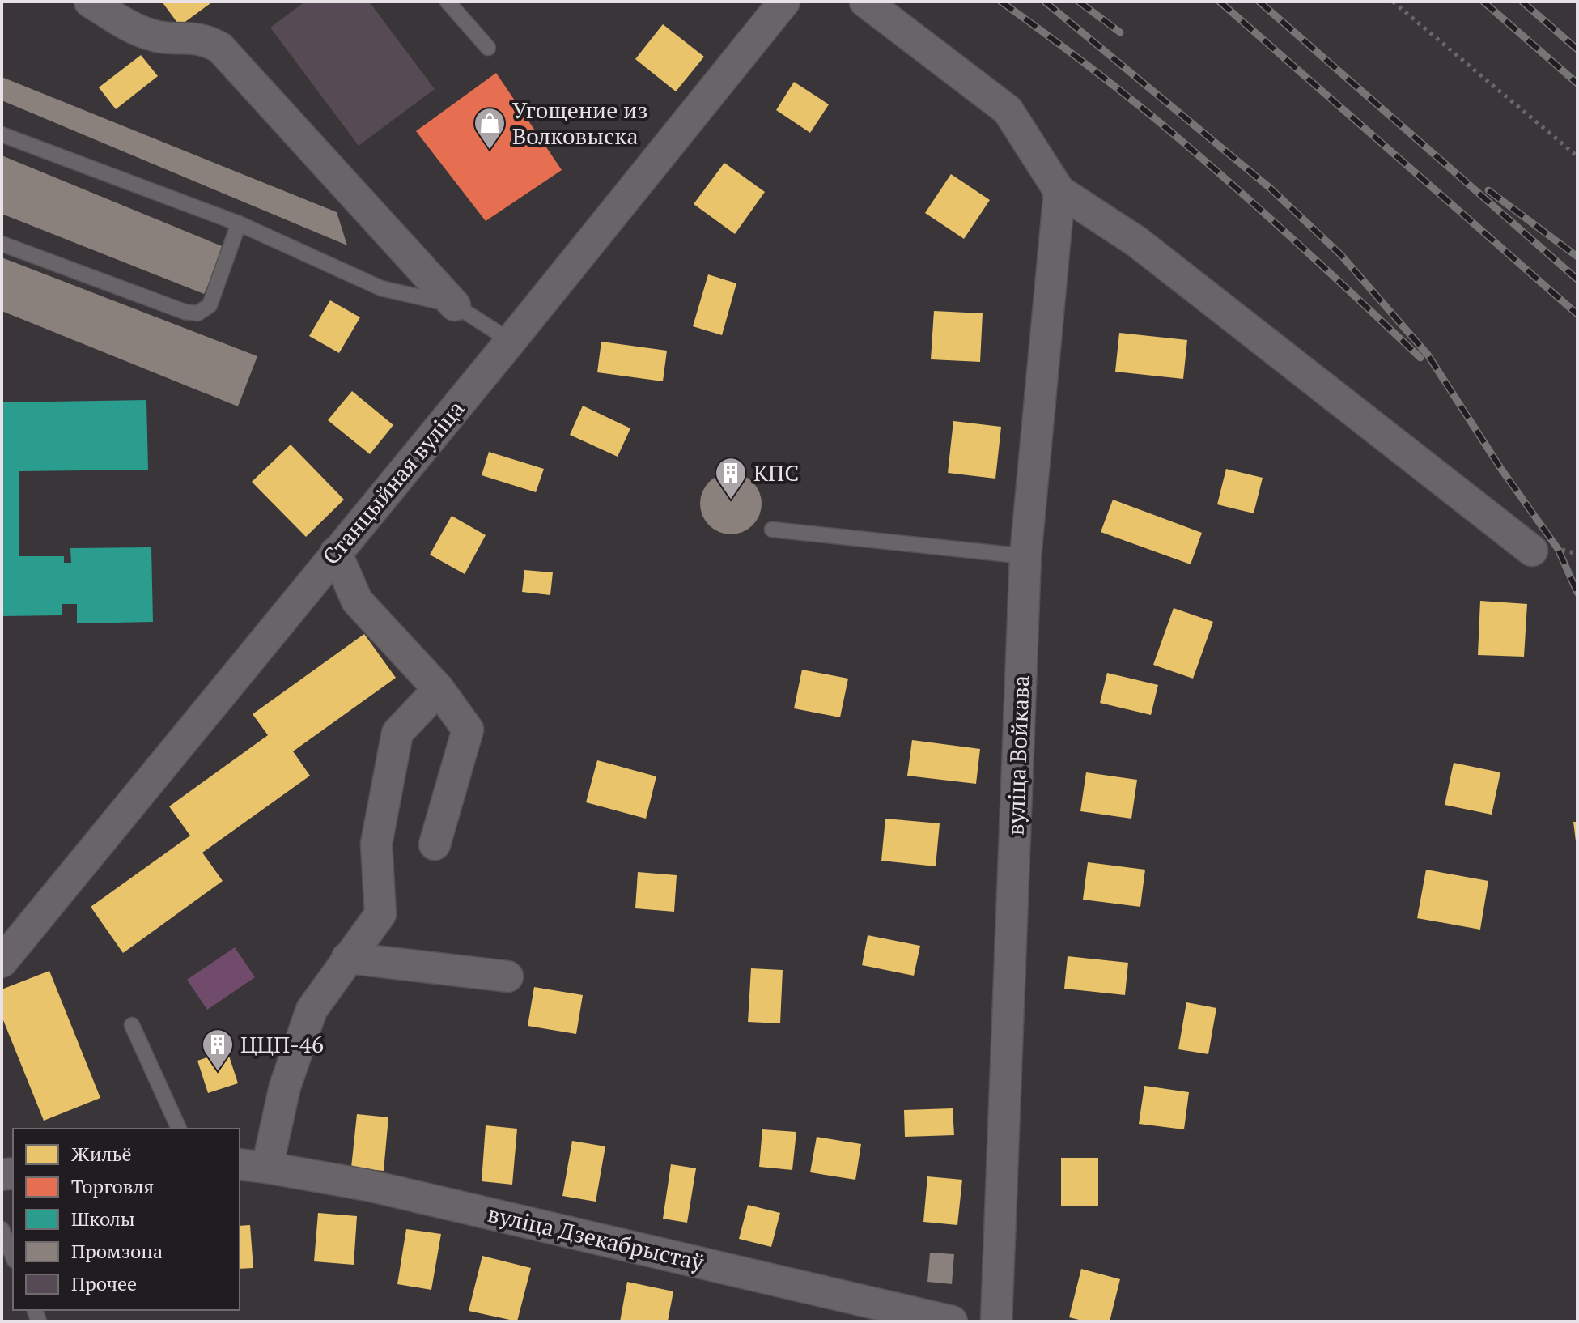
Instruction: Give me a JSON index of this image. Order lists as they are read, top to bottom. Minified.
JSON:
{"streets":{"street":["Станцыйная вуліца","вуліца Войкава","вуліца Дзекабрыстаў"]},"places":{"shop":["Угощение из Волковыска"],"building":["КПС","ЦЦП-46"]},"legend":["Жильё","Торговля","Школы","Промзона","Прочее"]}
